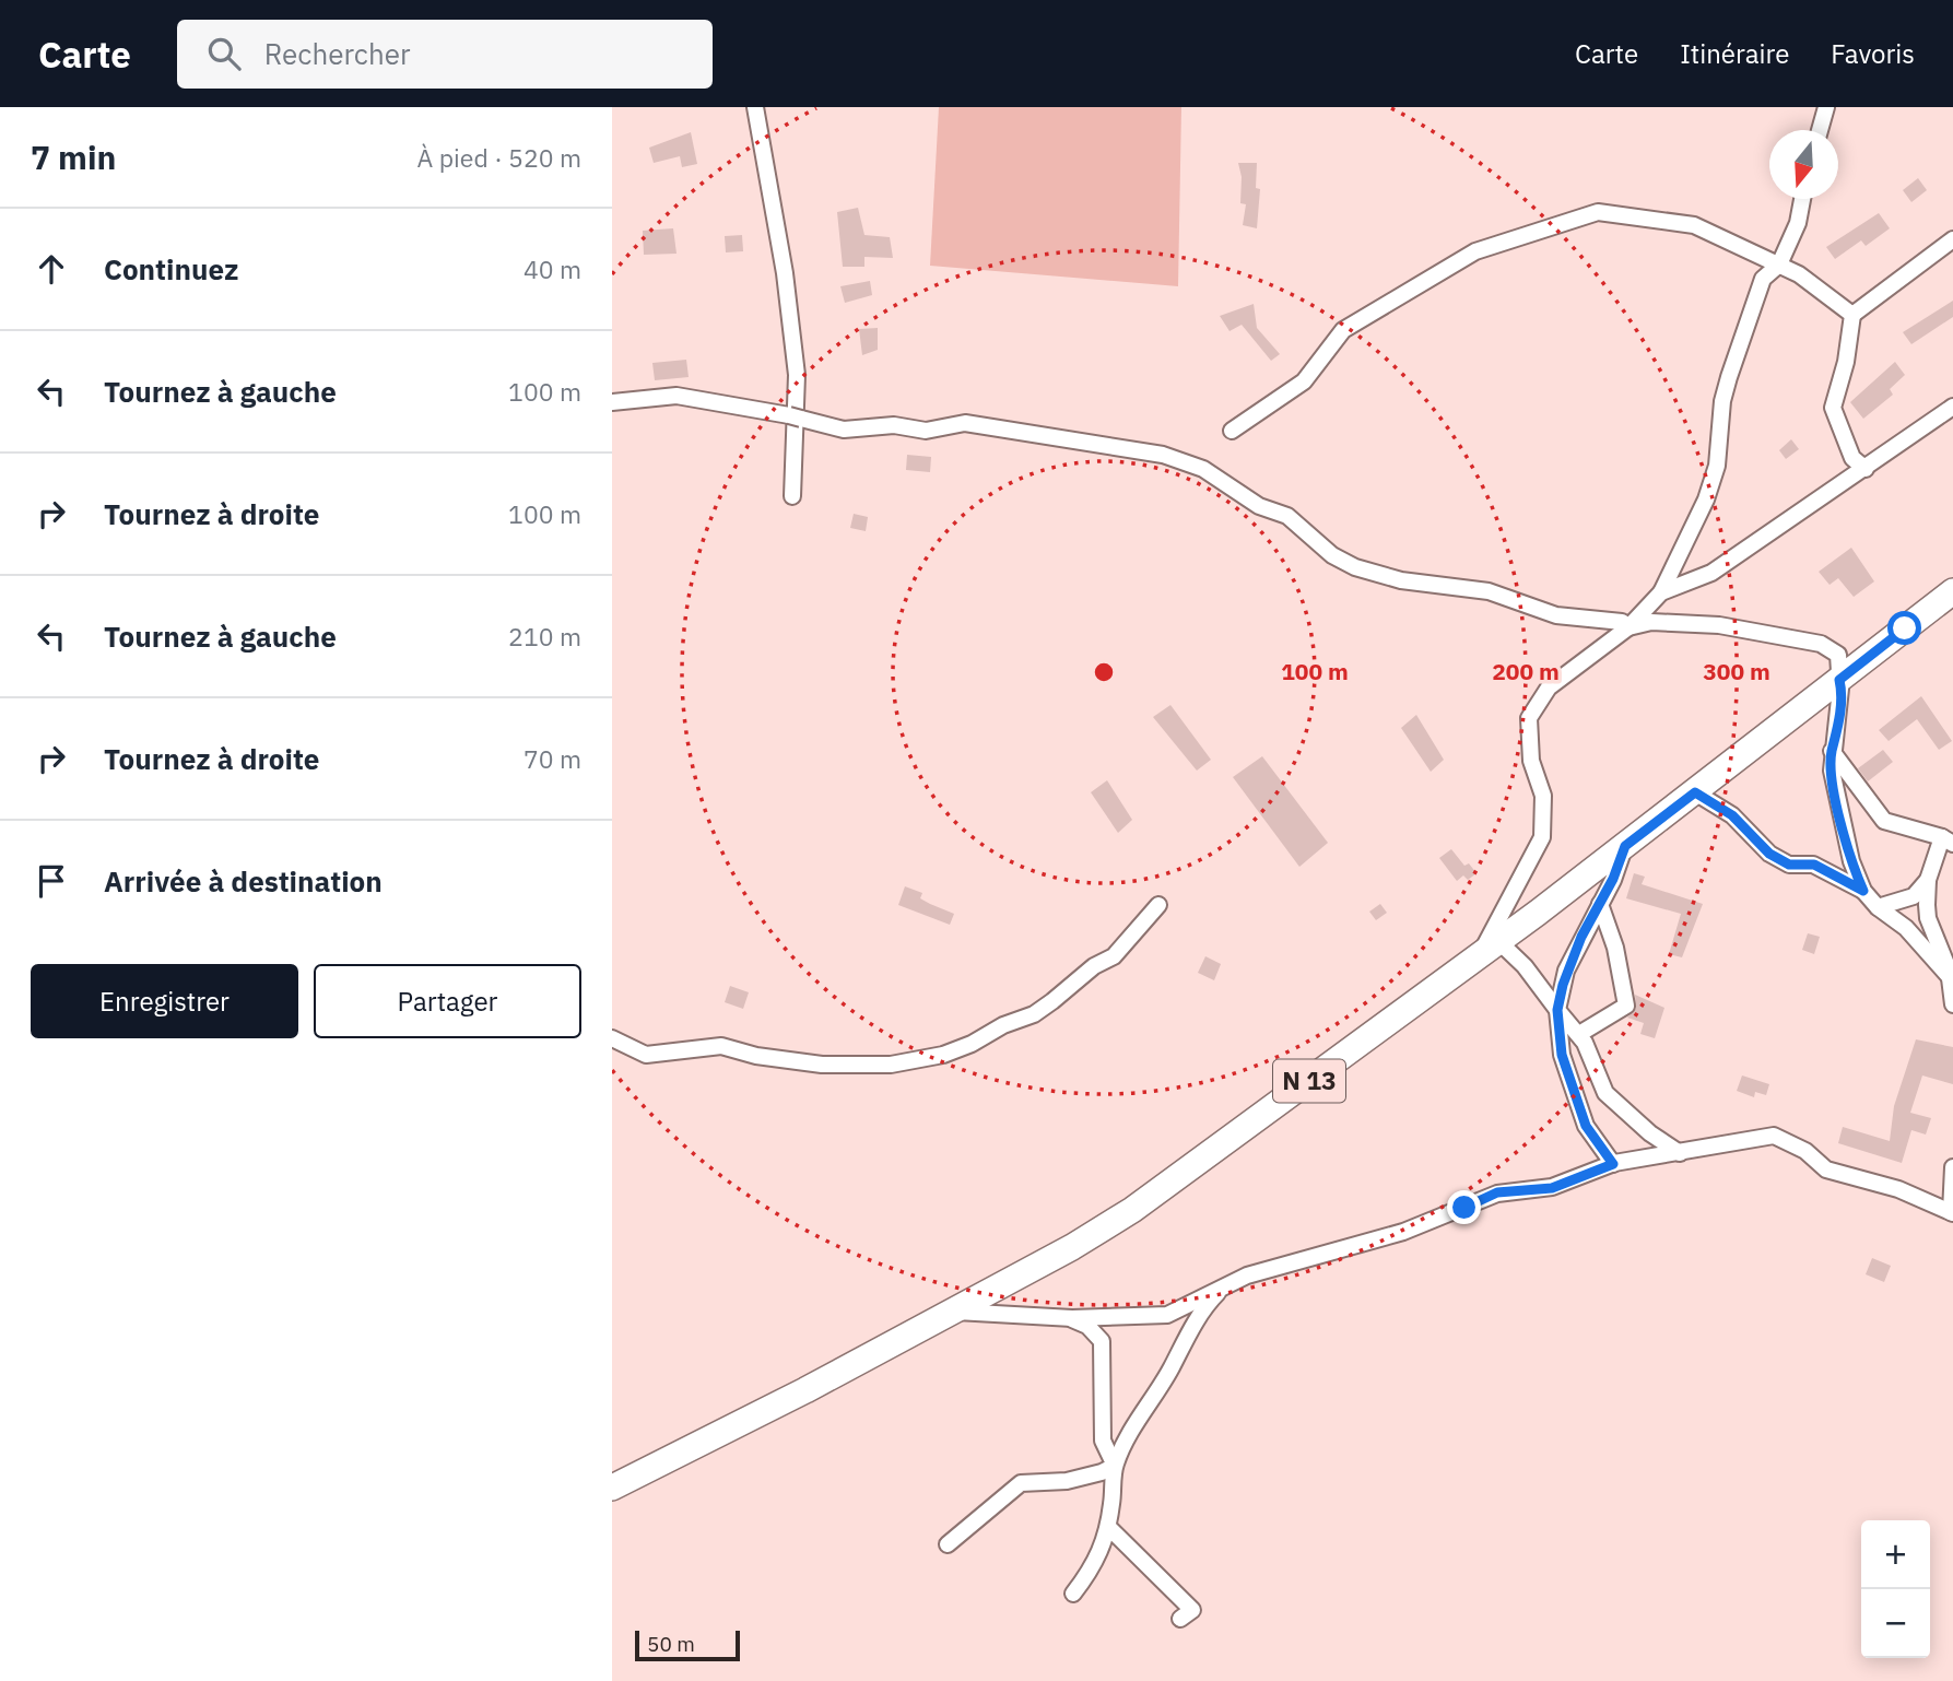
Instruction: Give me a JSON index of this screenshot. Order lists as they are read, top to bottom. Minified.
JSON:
{"streets":{"main road":["N 13"]},"scale_bar":"50 m","north":"bottom","page":{"header":"Carte","search":"Rechercher","nav":["Carte","Itinéraire","Favoris"],"heading":["7 min","À pied · 520 m"],"list":[["Continuez","40 m"],["Tournez à gauche","100 m"],["Tournez à droite","100 m"],["Tournez à gauche","210 m"],["Tournez à droite","70 m"],"Arrivée à destination"],"buttons":["Enregistrer","Partager"],"map_buttons":["+","−"],"scale":"50 m"},"rings":["100 m","200 m","300 m"]}
